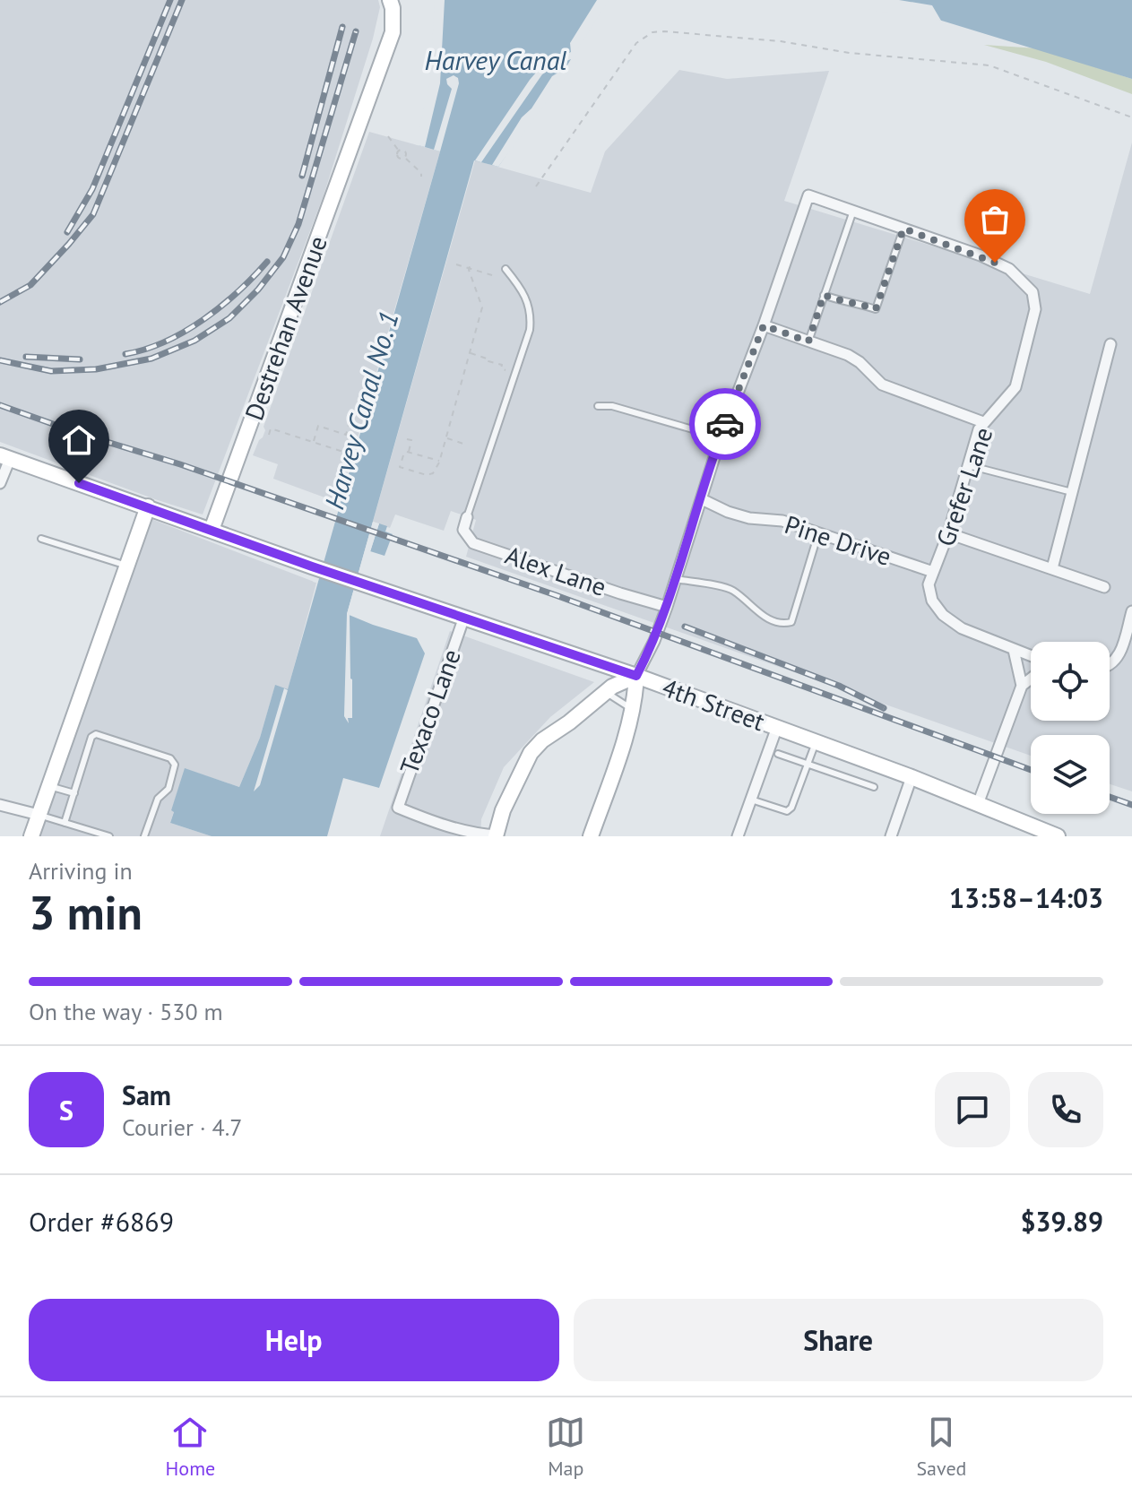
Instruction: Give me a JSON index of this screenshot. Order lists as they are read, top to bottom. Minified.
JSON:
{"streets":{"main road":["Destrehan Avenue","4th Street"],"street":["Grefer Lane","Pine Drive","Alex Lane","Texaco Lane"]},"crossings":[["Destrehan Avenue","4th Street"],["Grefer Lane","Pine Drive"],["4th Street","Texaco Lane"]],"water":["Harvey Canal","Harvey Canal No. 1"],"page":{"heading":["3 min","Arriving in","13:58–14:03"],"panel":["Sam","Courier · 4.7","Order #6869","$39.89"],"bar":"On the way · 530 m","round":"S","buttons":["Help","Share"],"tabs":["Home","Map","Saved"]}}
